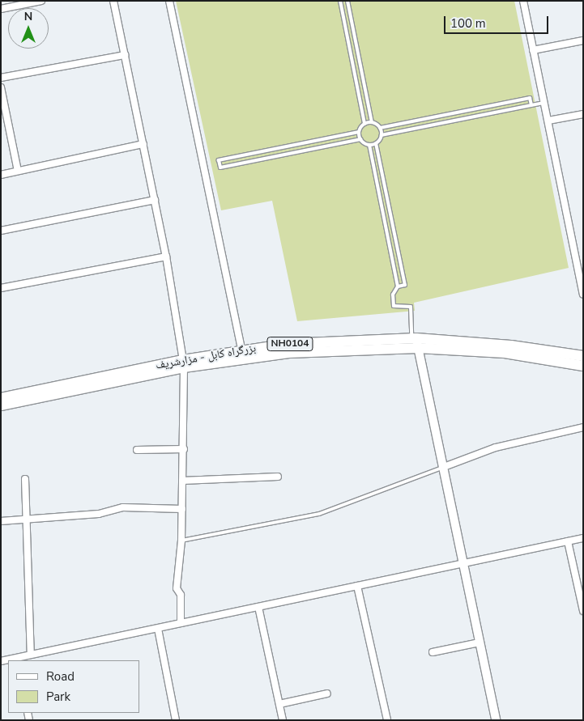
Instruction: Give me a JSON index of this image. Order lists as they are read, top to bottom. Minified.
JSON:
{"streets":{"highway":["NH0104","بزرگراه کابل - مزارشریف"]},"legend":["Road","Park"],"scale_bar":"100 m","north":"top"}
